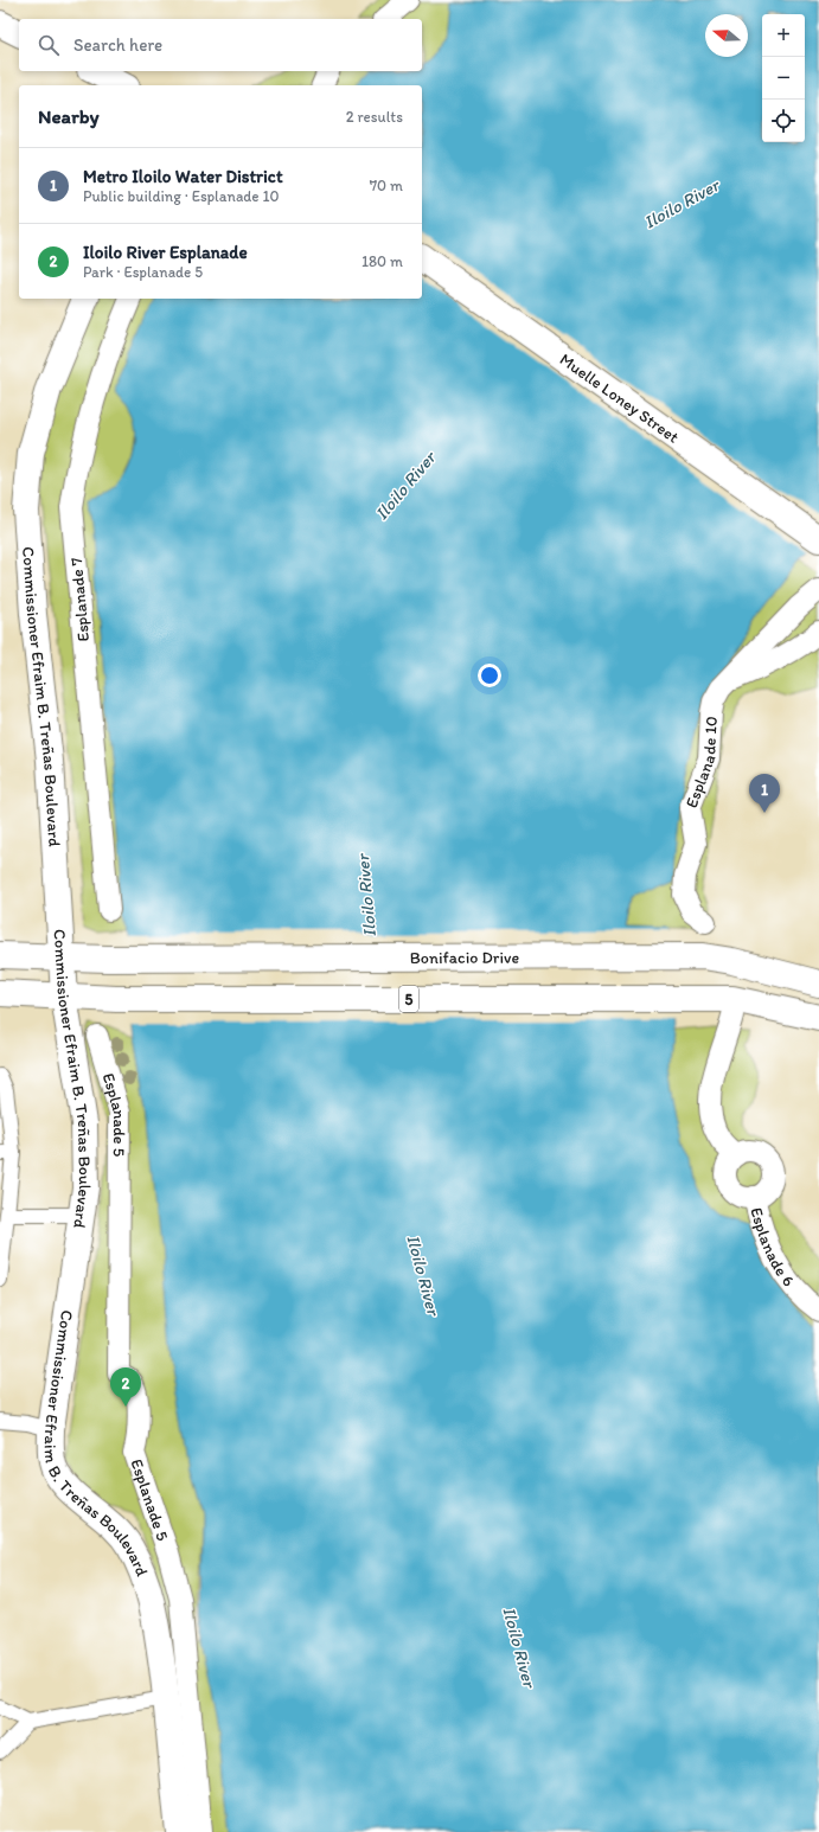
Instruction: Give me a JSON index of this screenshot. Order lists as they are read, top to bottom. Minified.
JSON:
{"streets":{"main road":["Muelle Loney Street","Commissioner Efraim B. Treñas Boulevard","Bonifacio Drive","5"],"street":["Esplanade 7","Esplanade 10","Esplanade 5","Esplanade 6"]},"crossings":[["Commissioner Efraim B. Treñas Boulevard","Bonifacio Drive"],["Commissioner Efraim B. Treñas Boulevard","5"]],"water":["Iloilo River"],"north":"left","page":{"map_buttons":["+","−"],"search":"Search here","heading":["Nearby","2 results"],"list":[{"mark":"1","name":"Metro Iloilo Water District","note":"Public building · Esplanade 10","value":"70 m"},{"mark":"2","name":"Iloilo River Esplanade","note":"Park · Esplanade 5","value":"180 m"}],"pins":["1","2"]}}
